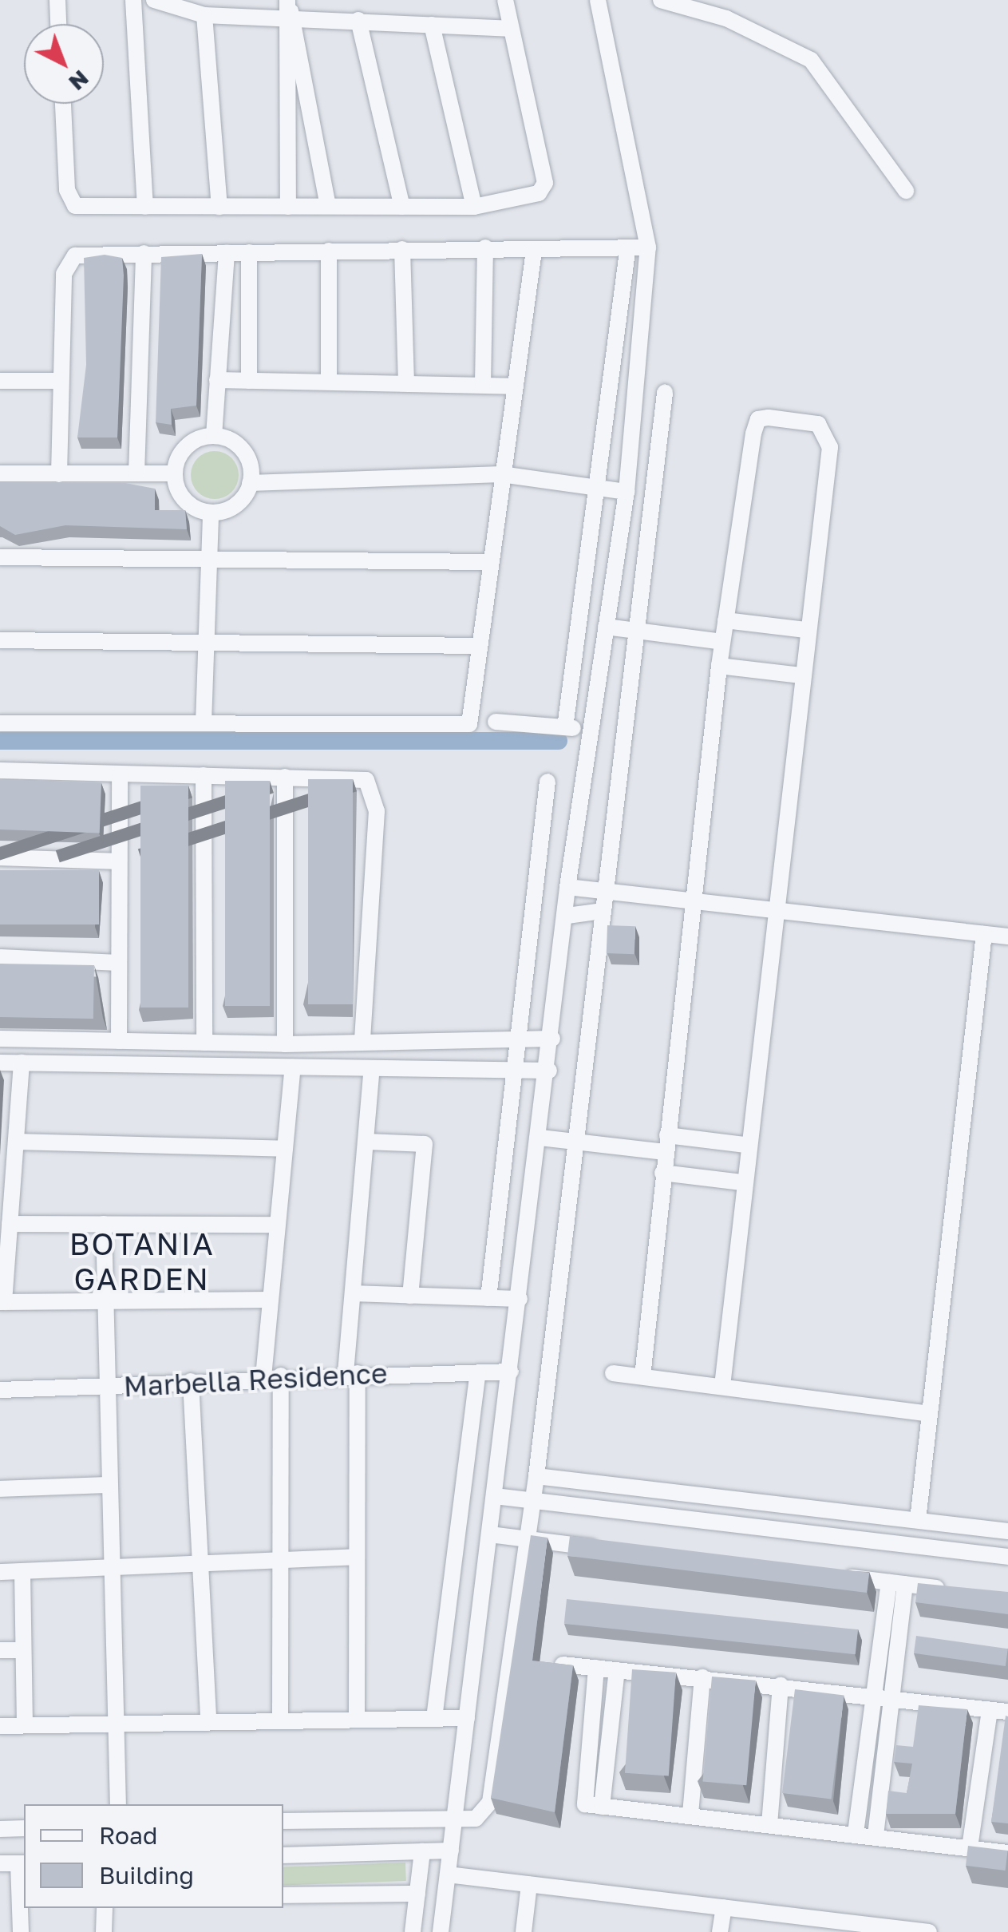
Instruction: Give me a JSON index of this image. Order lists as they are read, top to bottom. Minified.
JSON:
{"streets":{"street":["Marbella Residence"]},"districts":["BOTANIA GARDEN"],"legend":["Road","Building"],"north":"bottom right"}
